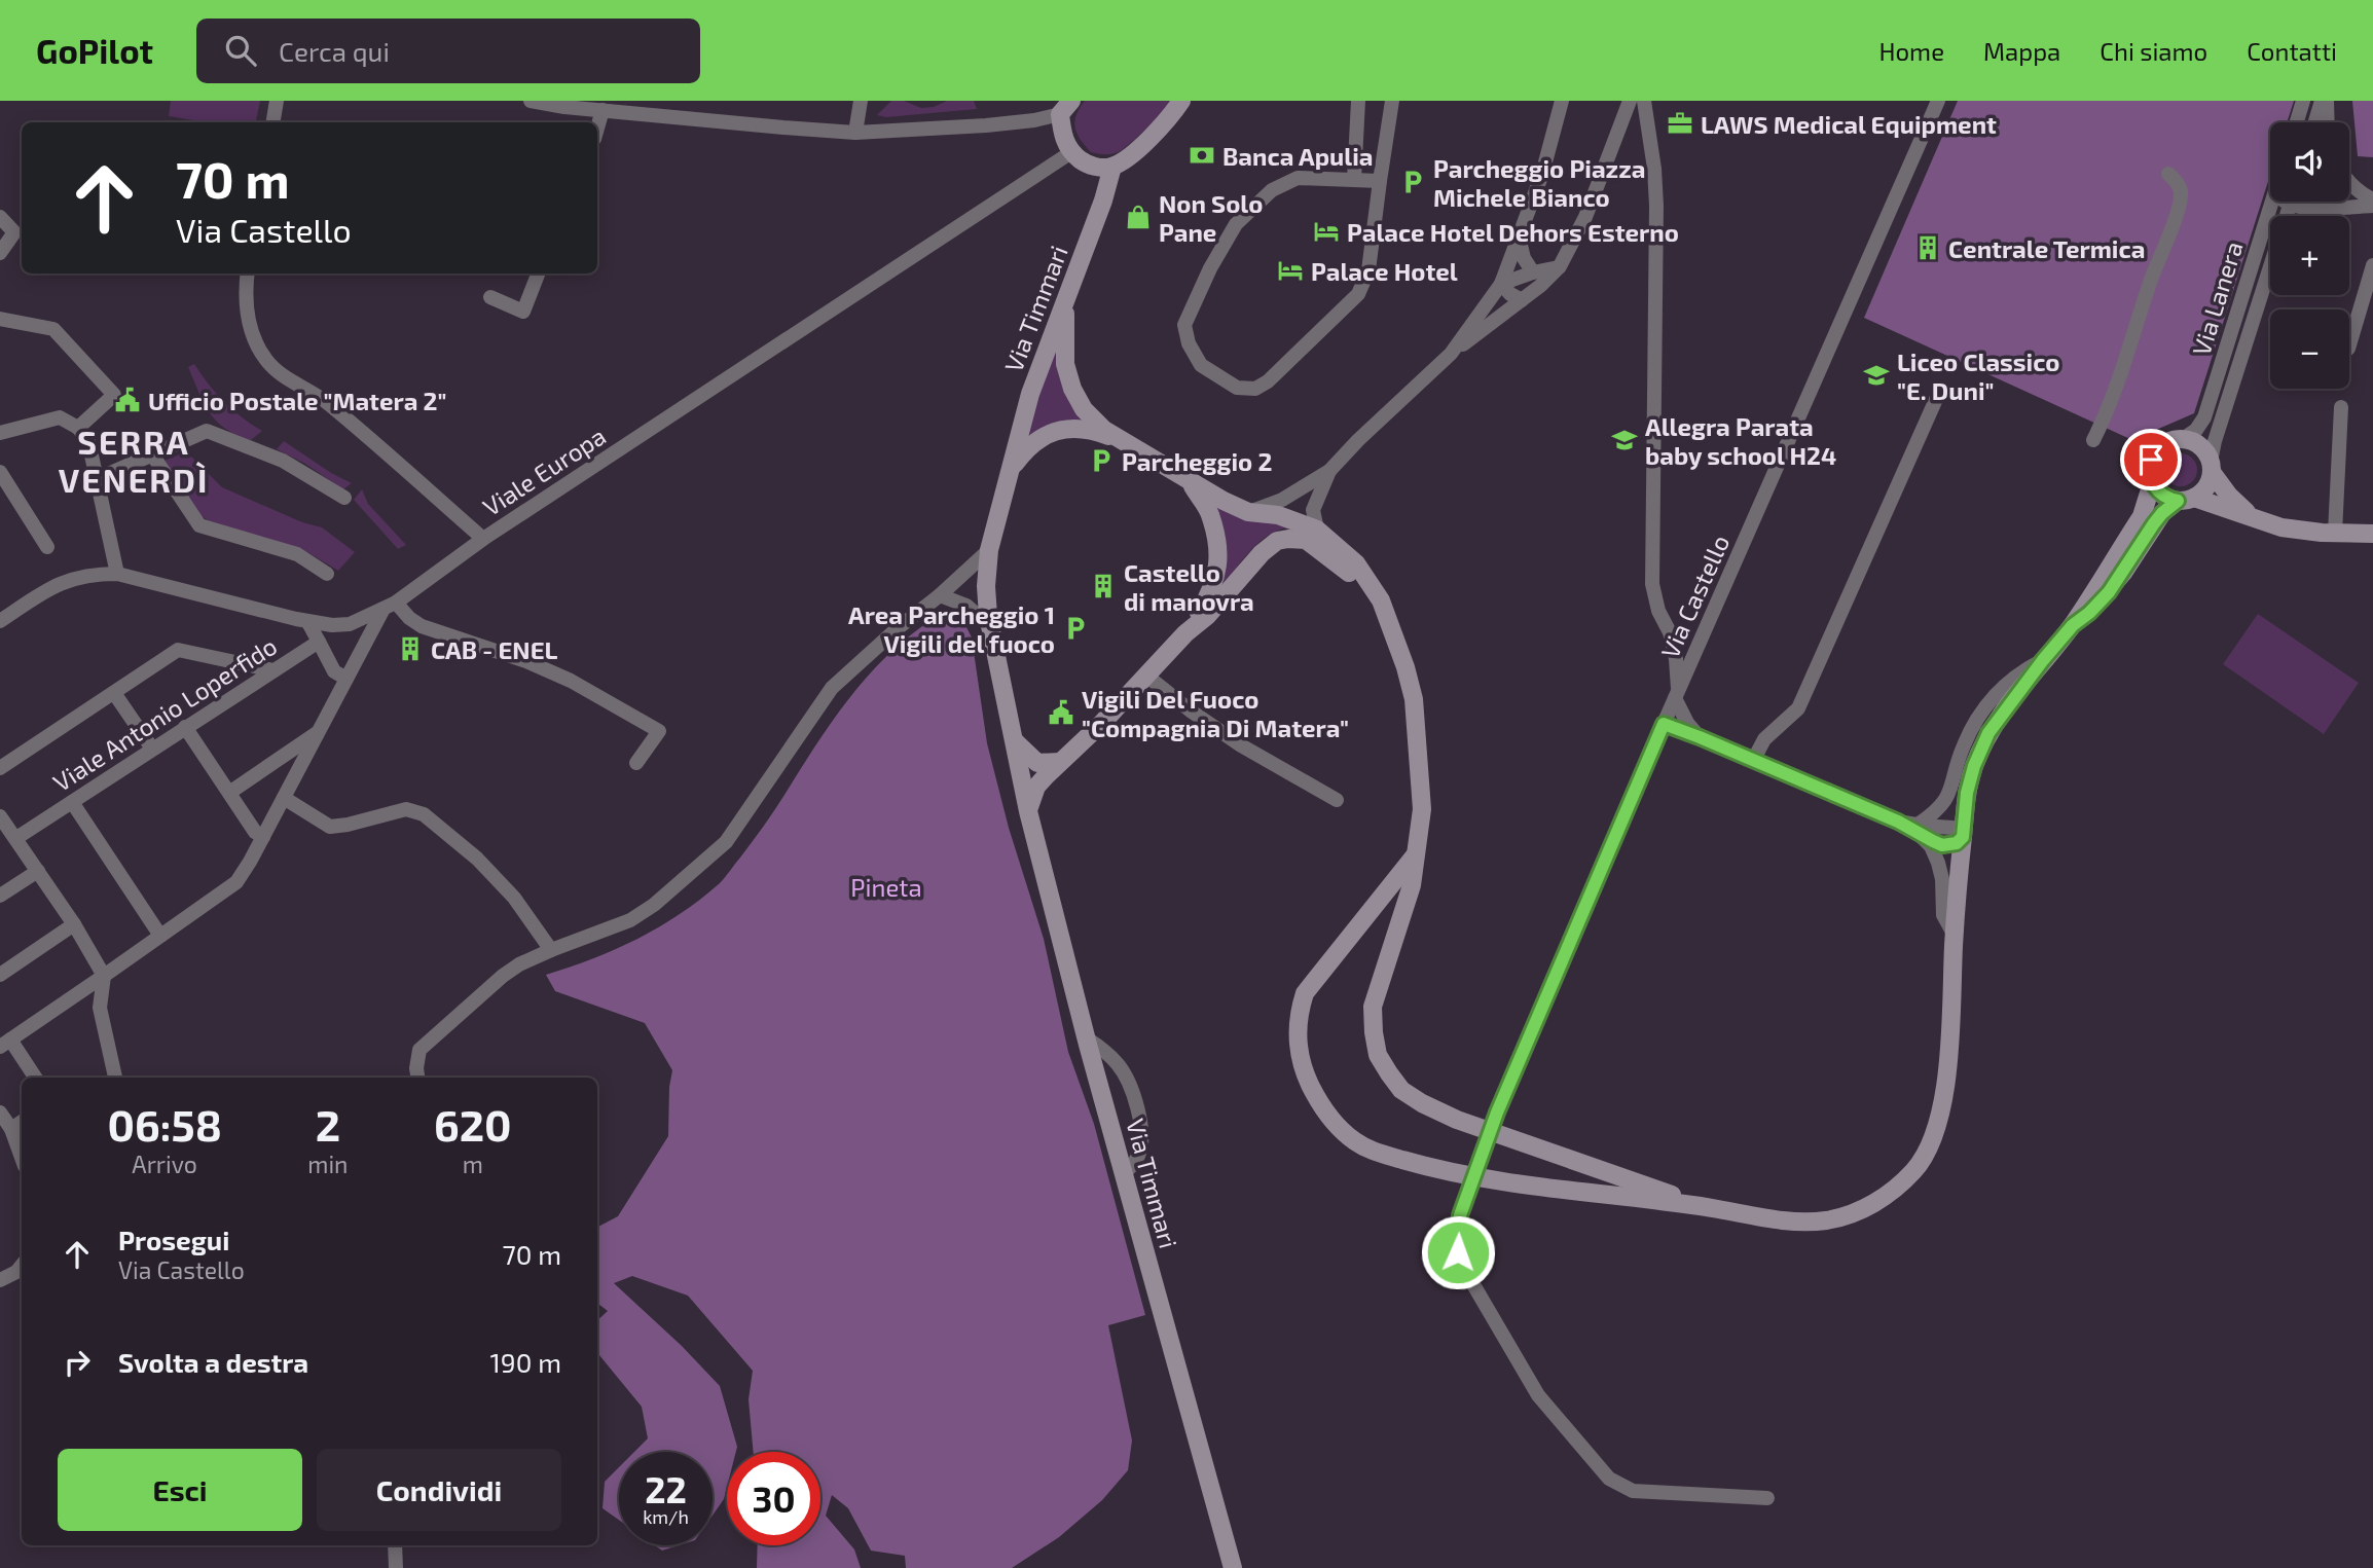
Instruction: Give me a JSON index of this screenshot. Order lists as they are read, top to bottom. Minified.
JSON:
{"streets":{"main road":["Via Timmari"],"street":["Via Lanera","Viale Europa","Via Castello","Viale Antonio Loperfido"]},"districts":["SERRA VENERDÌ"],"parks":["Pineta"],"places":{"office":["LAWS Medical Equipment"],"bank":["Banca Apulia"],"parking":["Parcheggio Piazza Michele Bianco","Parcheggio 2","Area Parcheggio 1 Vigili del fuoco"],"shop":["Non Solo Pane"],"hotel":["Palace Hotel Dehors Esterno","Palace Hotel"],"building":["Centrale Termica","Castello di manovra","CAB - ENEL"],"school or university":["Liceo Classico \"E. Duni\"","Allegra Parata baby school H24"],"public building":["Ufficio Postale \"Matera 2\"","Vigili Del Fuoco \"Compagnia Di Matera\""]},"page":{"header":"GoPilot","search":"Cerca qui","nav":["Home","Mappa","Chi siamo","Contatti"],"map_buttons":["+","−"],"turn":["70 m","Via Castello"],"eta":["06:58","Arrivo","2","min","620","m"],"list":[{"name":"Prosegui","note":"Via Castello","value":"70 m"},{"name":"Svolta a destra","value":"190 m"}],"buttons":["Esci","Condividi"],"speed":"22 km/h","limit":"30"}}
